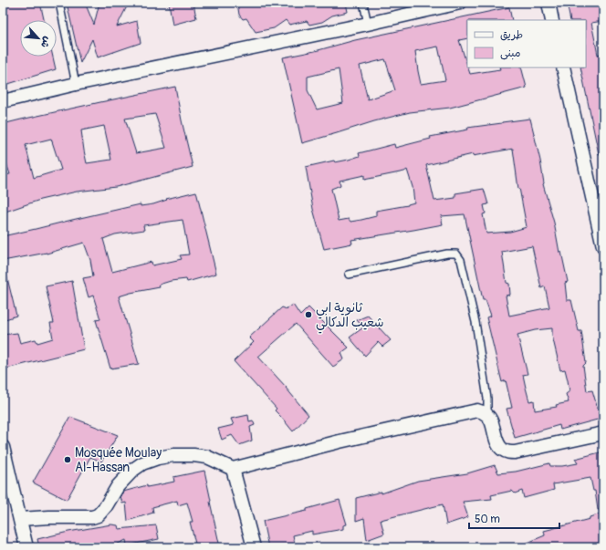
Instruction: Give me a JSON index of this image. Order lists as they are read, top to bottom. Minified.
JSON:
{"places":["ثانوية ابي شعيب الدكالي","Mosquée Moulay Al-Hassan"],"legend":["طريق","مبنى"],"scale_bar":"50 m","north":"bottom right"}
